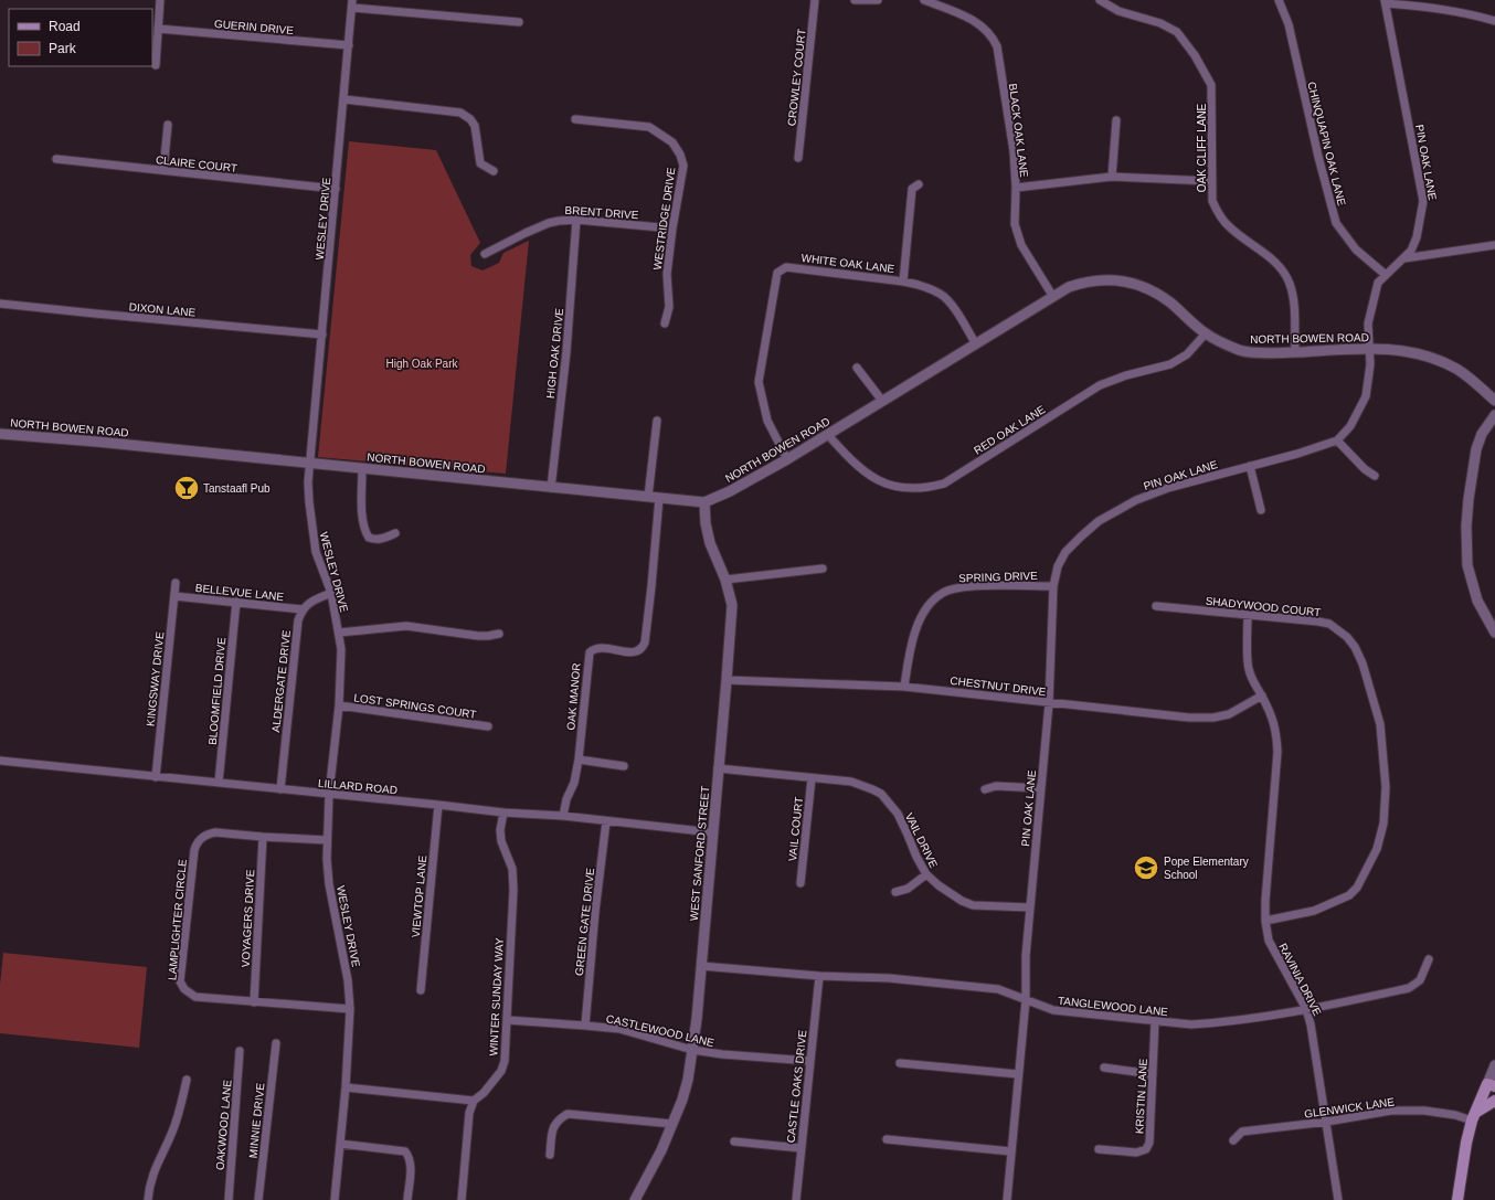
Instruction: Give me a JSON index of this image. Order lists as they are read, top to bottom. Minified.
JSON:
{"streets":{"street":["GUERIN DRIVE","CROWLEY COURT","BLACK OAK LANE","CHINQUAPIN OAK LANE","OAK CLIFF LANE","PIN OAK LANE","CLAIRE COURT","BRENT DRIVE","WESLEY DRIVE","WESTRIDGE DRIVE","WHITE OAK LANE","DIXON LANE","NORTH BOWEN ROAD","HIGH OAK DRIVE","RED OAK LANE","SPRING DRIVE","BELLEVUE LANE","SHADYWOOD COURT","KINGSWAY DRIVE","ALDERGATE DRIVE","CHESTNUT DRIVE","BLOOMFIELD DRIVE","OAK MANOR","LOST SPRINGS COURT","LILLARD ROAD","VAIL COURT","VAIL DRIVE","WEST SANFORD STREET","VIEWTOP LANE","VOYAGERS DRIVE","LAMPLIGHTER CIRCLE","GREEN GATE DRIVE","RAVINIA DRIVE","WINTER SUNDAY WAY","TANGLEWOOD LANE","CASTLEWOOD LANE","CASTLE OAKS DRIVE","KRISTIN LANE","GLENWICK LANE","MINNIE DRIVE","OAKWOOD LANE"]},"crossings":[["GUERIN DRIVE","WESLEY DRIVE"],["BLACK OAK LANE","NORTH BOWEN ROAD"],["CHINQUAPIN OAK LANE","PIN OAK LANE"],["OAK CLIFF LANE","NORTH BOWEN ROAD"],["PIN OAK LANE","NORTH BOWEN ROAD"],["PIN OAK LANE","SPRING DRIVE"],["PIN OAK LANE","CHESTNUT DRIVE"],["PIN OAK LANE","VAIL DRIVE"],["PIN OAK LANE","TANGLEWOOD LANE"],["CLAIRE COURT","WESLEY DRIVE"],["BRENT DRIVE","WESTRIDGE DRIVE"],["BRENT DRIVE","HIGH OAK DRIVE"],["WESLEY DRIVE","DIXON LANE"],["WESLEY DRIVE","NORTH BOWEN ROAD"],["WESLEY DRIVE","LOST SPRINGS COURT"],["WESLEY DRIVE","LILLARD ROAD"],["WESLEY DRIVE","LAMPLIGHTER CIRCLE"],["WHITE OAK LANE","NORTH BOWEN ROAD"],["NORTH BOWEN ROAD","HIGH OAK DRIVE"],["NORTH BOWEN ROAD","RED OAK LANE"],["NORTH BOWEN ROAD","OAK MANOR"],["NORTH BOWEN ROAD","WEST SANFORD STREET"],["SPRING DRIVE","CHESTNUT DRIVE"],["BELLEVUE LANE","KINGSWAY DRIVE"],["BELLEVUE LANE","ALDERGATE DRIVE"],["BELLEVUE LANE","BLOOMFIELD DRIVE"],["SHADYWOOD COURT","RAVINIA DRIVE"],["KINGSWAY DRIVE","LILLARD ROAD"],["ALDERGATE DRIVE","LILLARD ROAD"],["CHESTNUT DRIVE","WEST SANFORD STREET"],["CHESTNUT DRIVE","RAVINIA DRIVE"],["BLOOMFIELD DRIVE","LILLARD ROAD"],["OAK MANOR","LILLARD ROAD"],["LILLARD ROAD","WEST SANFORD STREET"],["LILLARD ROAD","VIEWTOP LANE"],["LILLARD ROAD","GREEN GATE DRIVE"],["LILLARD ROAD","WINTER SUNDAY WAY"],["VAIL COURT","VAIL DRIVE"],["VAIL DRIVE","WEST SANFORD STREET"],["WEST SANFORD STREET","TANGLEWOOD LANE"],["WEST SANFORD STREET","CASTLEWOOD LANE"],["VOYAGERS DRIVE","LAMPLIGHTER CIRCLE"],["GREEN GATE DRIVE","CASTLEWOOD LANE"],["RAVINIA DRIVE","TANGLEWOOD LANE"],["RAVINIA DRIVE","GLENWICK LANE"],["WINTER SUNDAY WAY","CASTLEWOOD LANE"],["TANGLEWOOD LANE","CASTLE OAKS DRIVE"],["TANGLEWOOD LANE","KRISTIN LANE"],["CASTLEWOOD LANE","CASTLE OAKS DRIVE"]],"parks":["High Oak Park"],"places":{"bar":["Tanstaafl Pub"],"school or university":["Pope Elementary School"]},"legend":["Road","Park"]}
